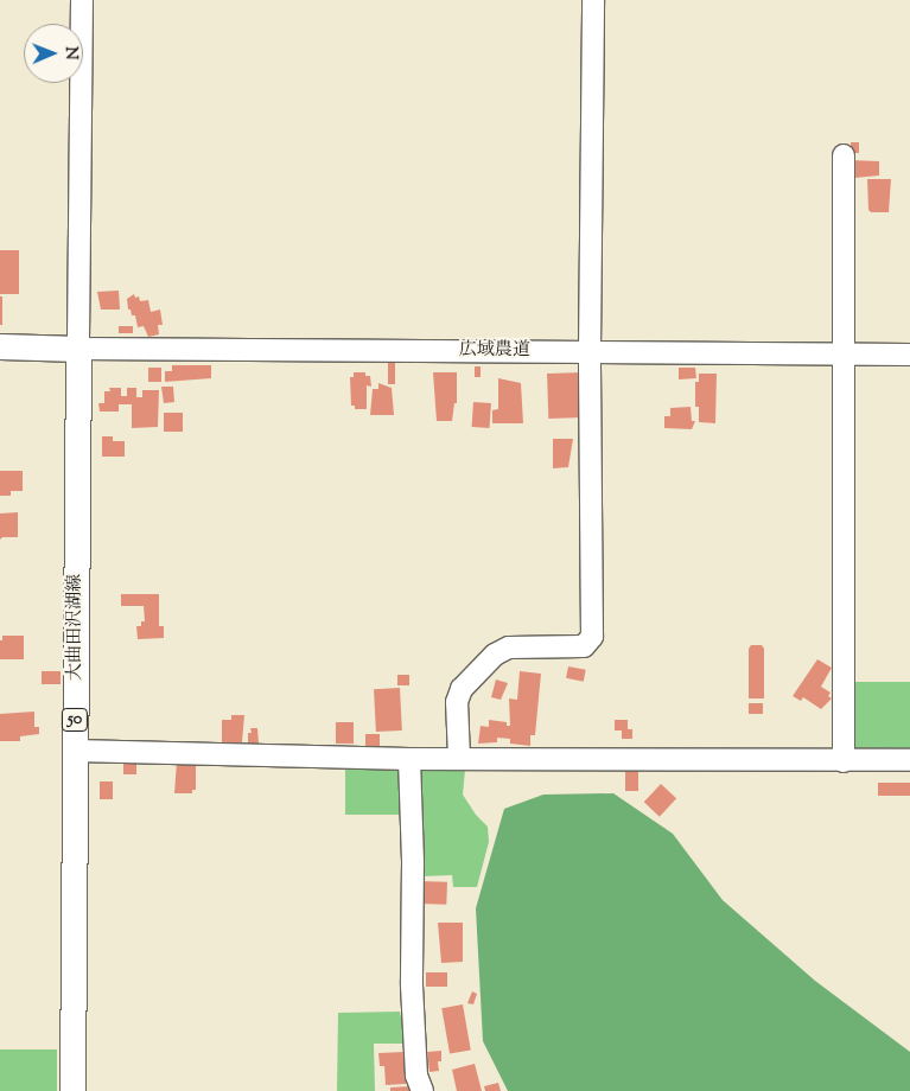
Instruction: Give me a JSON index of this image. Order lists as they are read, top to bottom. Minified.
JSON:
{"streets":{"main road":["大曲田沢湖線","50"],"street":["広域農道"]},"crossings":[["広域農道","大曲田沢湖線"]],"north":"right"}
